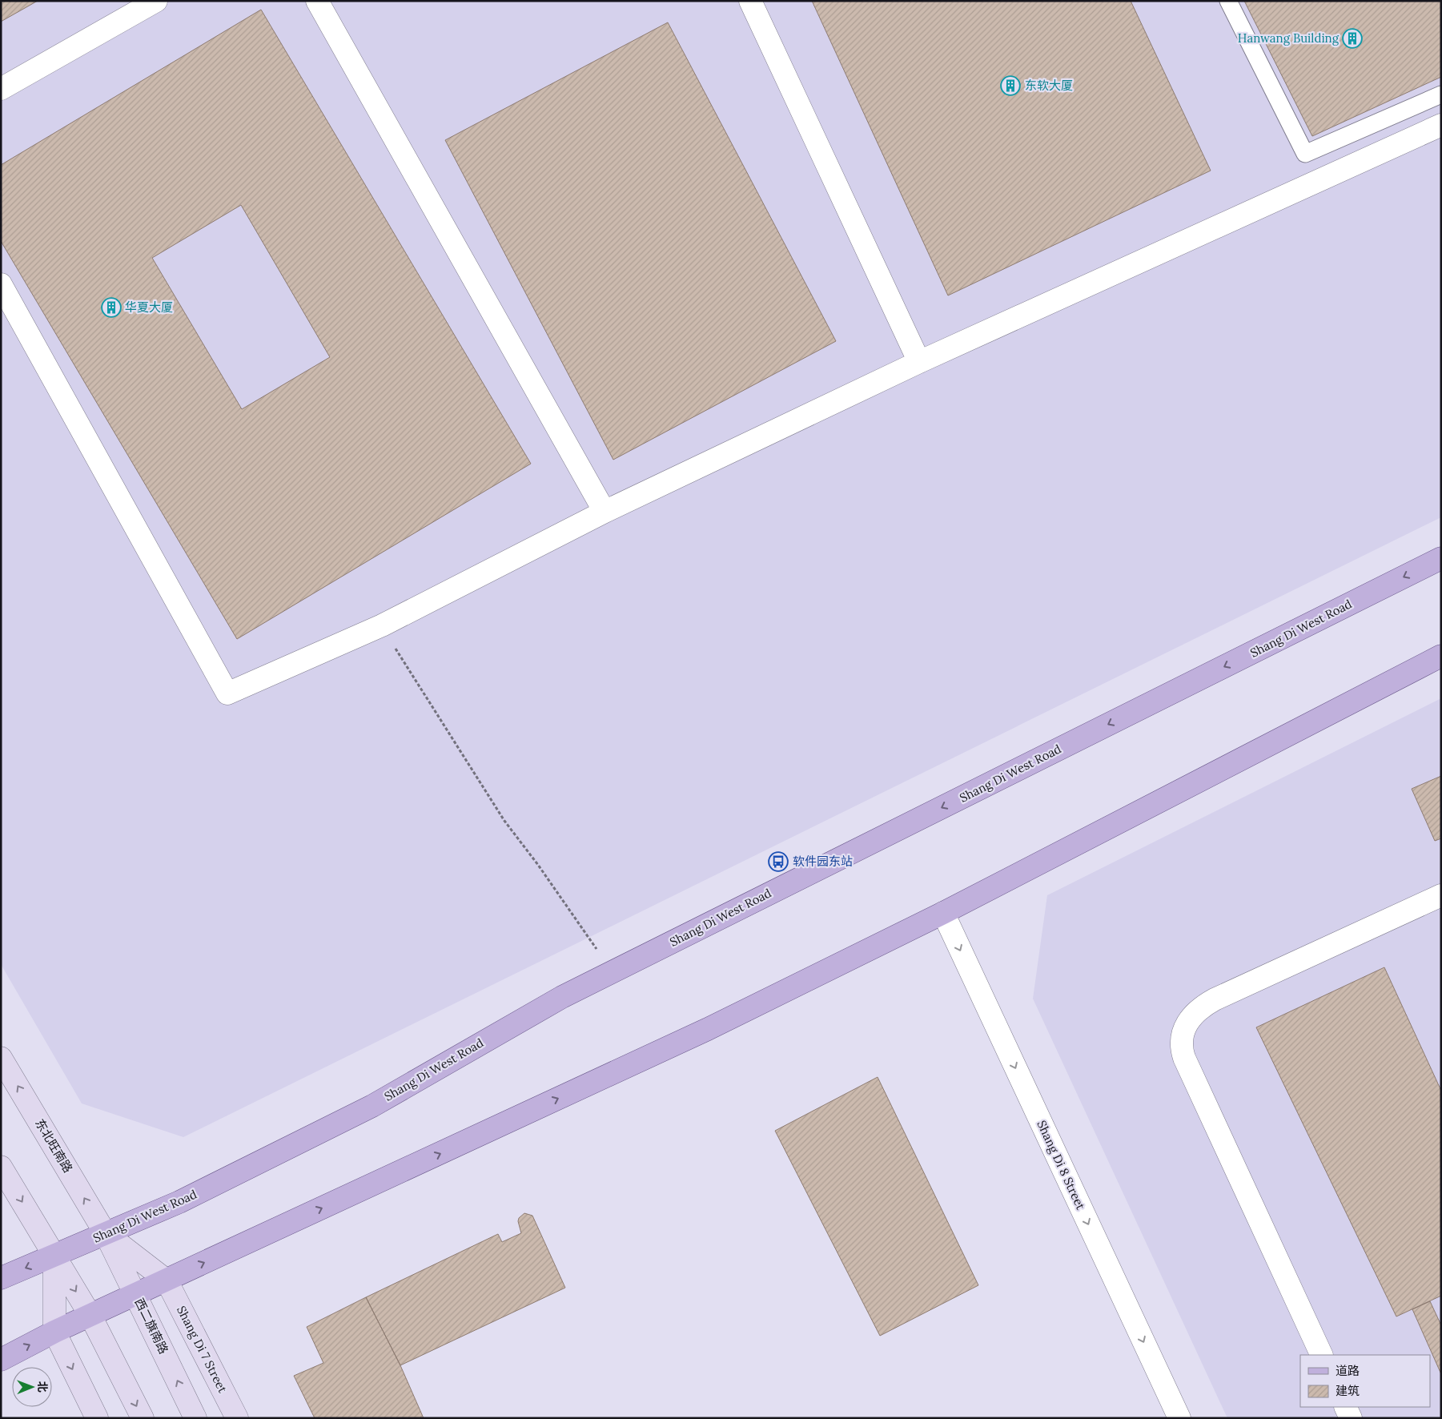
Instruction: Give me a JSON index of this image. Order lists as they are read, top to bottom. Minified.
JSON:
{"streets":{"main road":["Shang Di West Road","东北旺南路","西二旗南路","Shang Di 7 Street"],"street":["Shang Di 8 Street"]},"crossings":[["Shang Di West Road","东北旺南路"],["Shang Di West Road","西二旗南路"],["东北旺南路","西二旗南路"]],"one_way":["Shang Di 8 Street"],"places":{"building":["Hanwang Building","东软大厦","华夏大厦"],"bus stop":["软件园东站"]},"legend":["道路","建筑"],"north":"right"}
